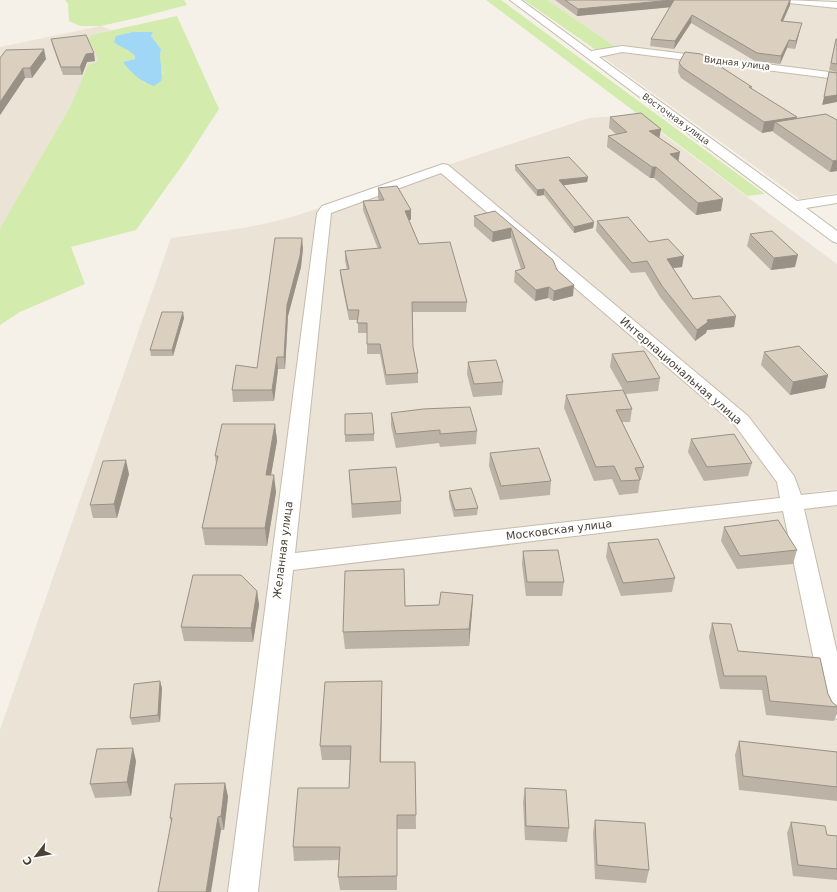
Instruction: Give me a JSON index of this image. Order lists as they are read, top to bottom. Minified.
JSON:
{"streets":{"street":["Видная улица","Восточная улица","Интернациональная улица","Московская улица","Желанная улица"]},"crossings":[["Видная улица","Восточная улица"],["Интернациональная улица","Московская улица"],["Интернациональная улица","Желанная улица"],["Московская улица","Желанная улица"]],"north":"bottom left"}
